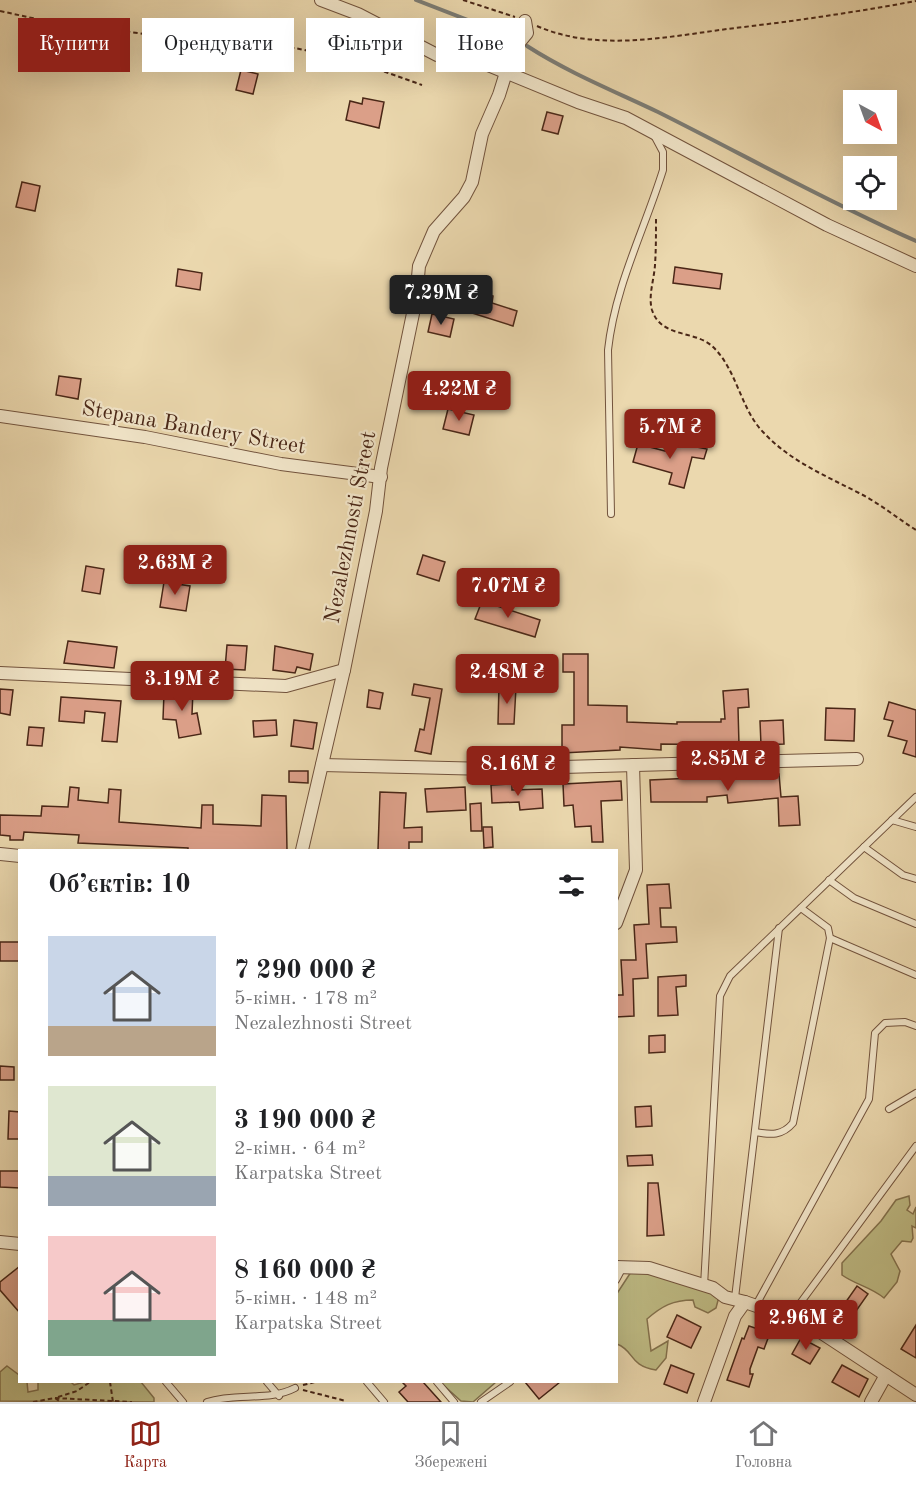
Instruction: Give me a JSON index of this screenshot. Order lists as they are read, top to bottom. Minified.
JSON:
{"streets":{"street":["Stepana Bandery Street","Nezalezhnosti Street"]},"crossings":[["Stepana Bandery Street","Nezalezhnosti Street"]],"north":"bottom right","page":{"chip":["Купити","Орендувати","Фільтри","Нове"],"price":["7.29M ₴","4.22M ₴","5.7M ₴","2.63M ₴","7.07M ₴","2.48M ₴","3.19M ₴","2.85M ₴","8.16M ₴","2.96M ₴"],"heading":"Об’єктів: 10","list":[{"name":"7 290 000 ₴","note":"5-кімн. · 178 m² · Nezalezhnosti Street"},{"name":"3 190 000 ₴","note":"2-кімн. · 64 m² · Karpatska Street"},{"name":"8 160 000 ₴","note":"5-кімн. · 148 m² · Karpatska Street"}],"tabs":["Карта","Збережені","Головна"]}}
